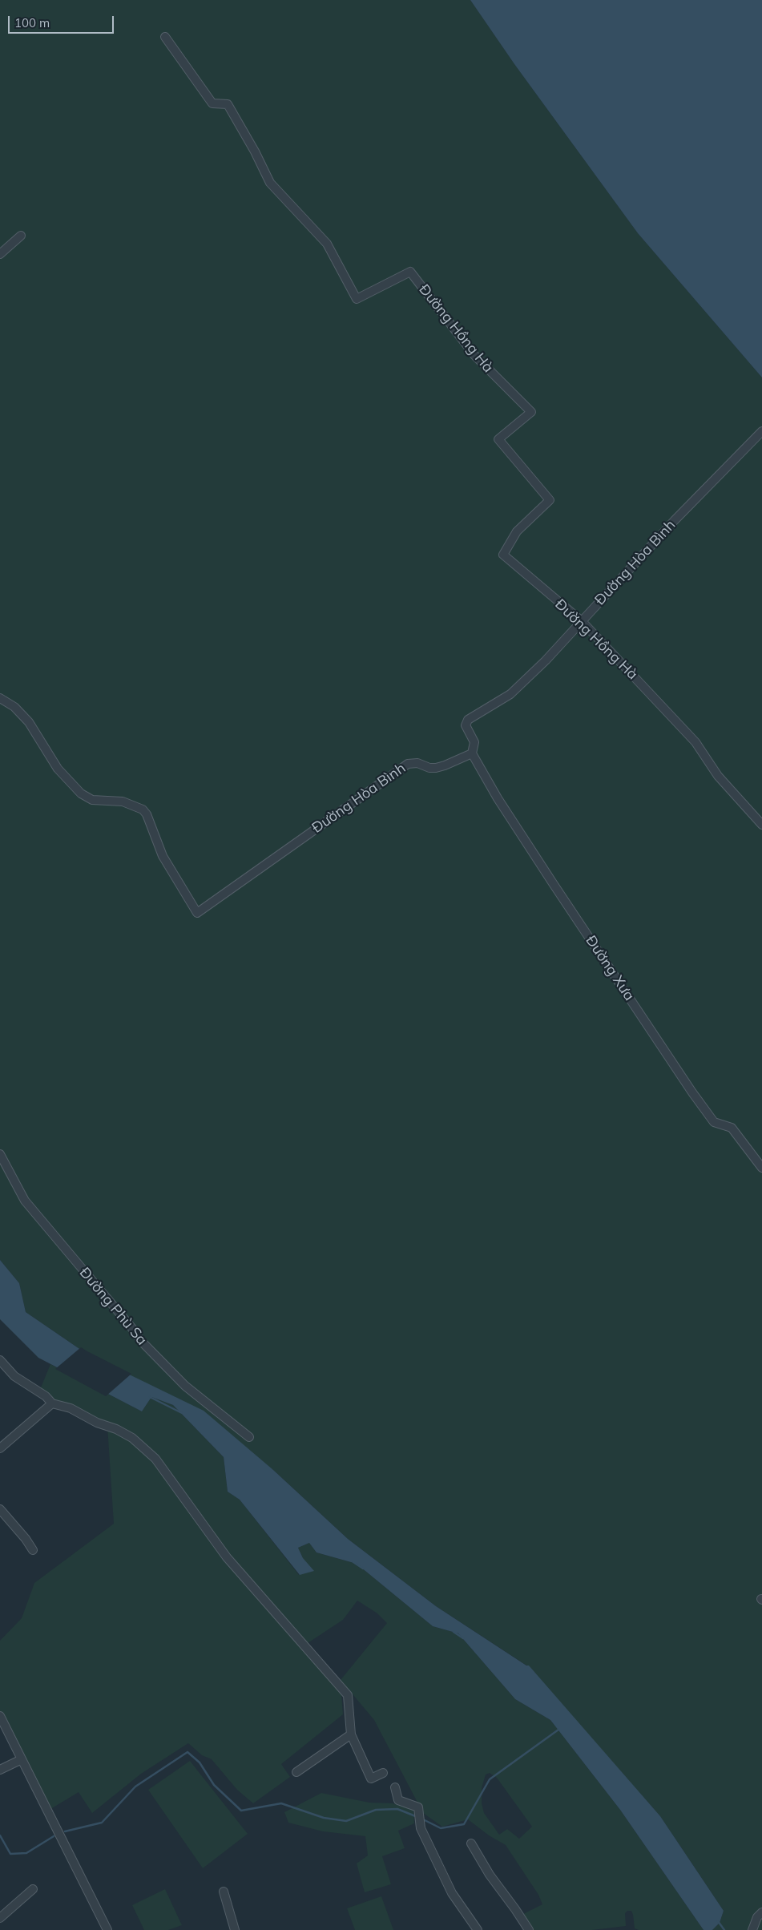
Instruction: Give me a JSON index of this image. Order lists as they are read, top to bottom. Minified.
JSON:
{"streets":{"street":["Đường Hồng Hà","Đường Hòa Bình","Đường Xưa","Đường Phù Sa"]},"crossings":[["Đường Hồng Hà","Đường Hòa Bình"],["Đường Hòa Bình","Đường Xưa"]],"scale_bar":"100 m"}
